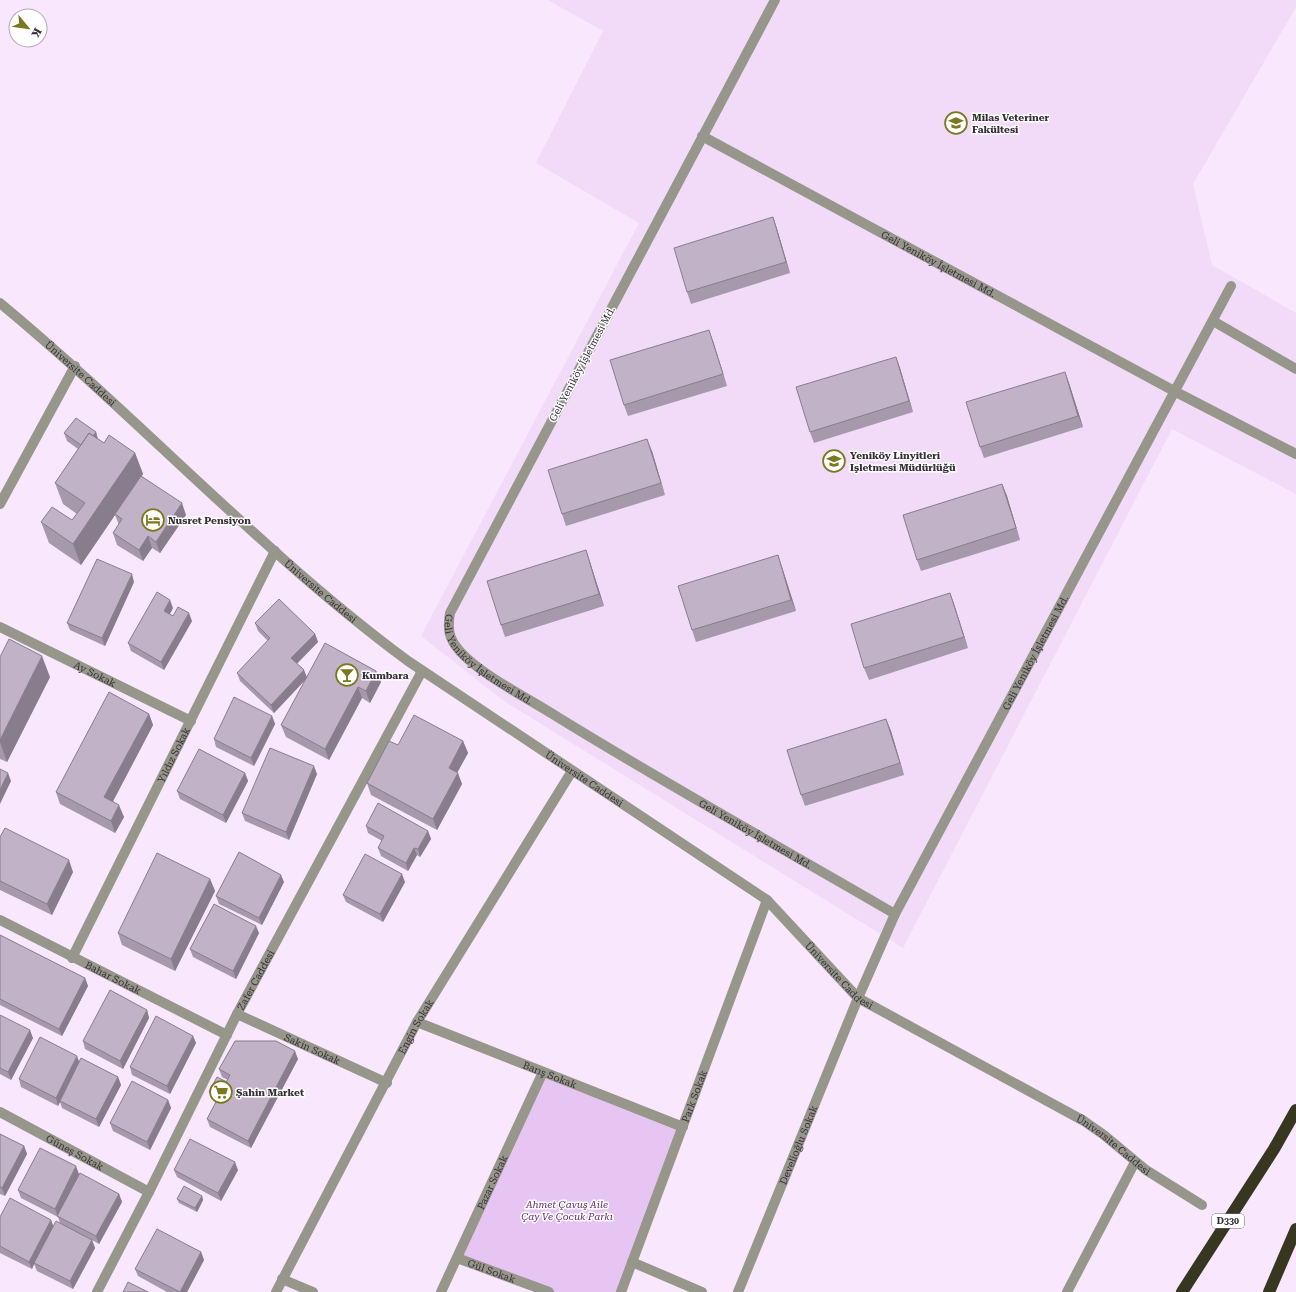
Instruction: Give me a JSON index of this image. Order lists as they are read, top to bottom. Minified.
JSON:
{"streets":{"highway":["D330"],"street":["Geli Yeniköy İşletmesi Md.","Üniversite Caddesi","Ay Sokak","Yıldız Sokak","Bahar Sokak","Zafer Caddesi","Engin Sokak","Sakin Sokak","Barış Sokak","Park Sokak","Develioğlu Sokak","Güneş Sokak","Pazar Sokak","Gül Sokak"]},"crossings":[["Geli Yeniköy İşletmesi Md.","Üniversite Caddesi"],["Geli Yeniköy İşletmesi Md.","Develioğlu Sokak"],["Üniversite Caddesi","Yıldız Sokak"],["Üniversite Caddesi","Zafer Caddesi"],["Üniversite Caddesi","Engin Sokak"],["Üniversite Caddesi","Park Sokak"],["Üniversite Caddesi","Develioğlu Sokak"],["Ay Sokak","Yıldız Sokak"],["Yıldız Sokak","Bahar Sokak"],["Bahar Sokak","Zafer Caddesi"],["Zafer Caddesi","Sakin Sokak"],["Zafer Caddesi","Güneş Sokak"],["Engin Sokak","Sakin Sokak"],["Engin Sokak","Barış Sokak"],["Barış Sokak","Park Sokak"],["Barış Sokak","Pazar Sokak"],["Pazar Sokak","Gül Sokak"]],"parks":["Ahmet Çavuş Aile Çay Ve Çocuk Parkı"],"places":{"school or university":["Milas Veteriner Fakültesi","Yeniköy Linyitleri Işletmesi Müdürlüğü"],"hotel":["Nusret Pensiyon"],"bar":["Kumbara"],"supermarket":["Şahin Market"]},"north":"bottom right"}
